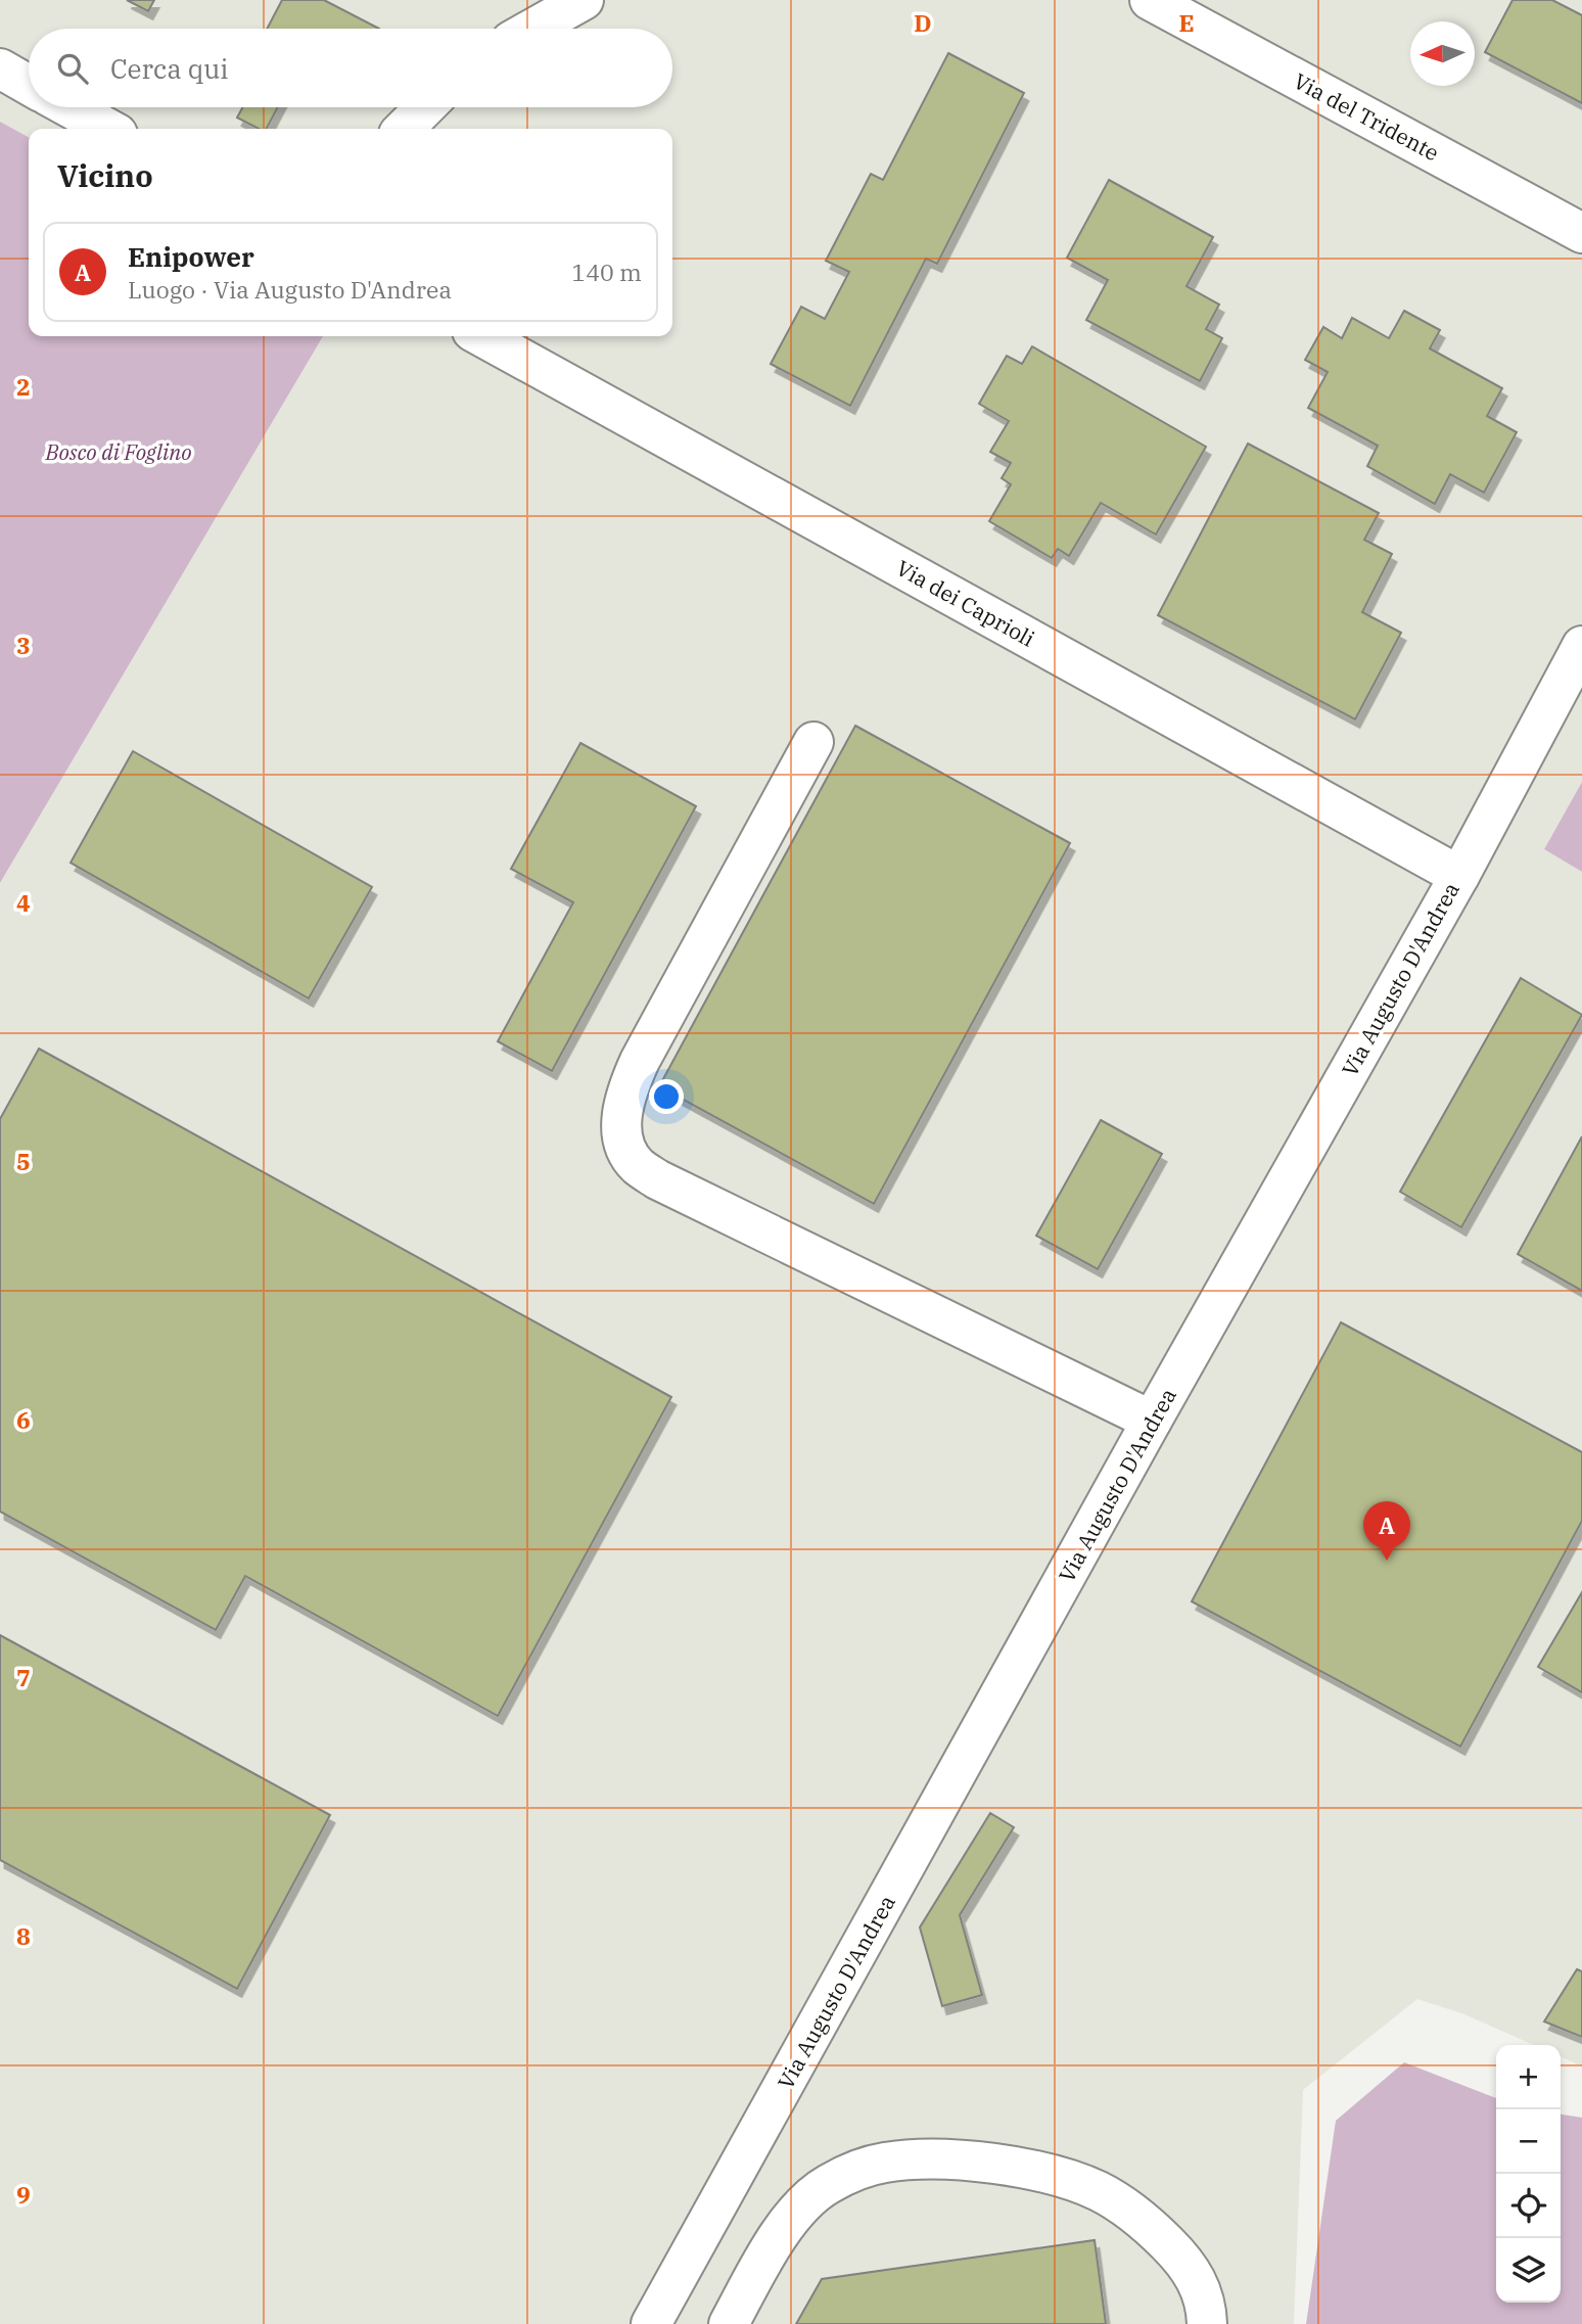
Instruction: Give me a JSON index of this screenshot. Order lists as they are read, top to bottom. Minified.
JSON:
{"streets":{"street":["Via del Tridente","Via dei Caprioli","Via Augusto D'Andrea"]},"crossings":[["Via dei Caprioli","Via Augusto D'Andrea"]],"parks":["Bosco di Foglino"],"north":"left","page":{"search":"Cerca qui","heading":"Vicino","list":[{"mark":"A","name":"Enipower","note":"Luogo · Via Augusto D'Andrea","value":"140 m"}],"pins":"A","map_buttons":["+","−"]},"grid":{"columns":["D","E"],"rows":["2","3","4","5","6","7","8","9"]}}
